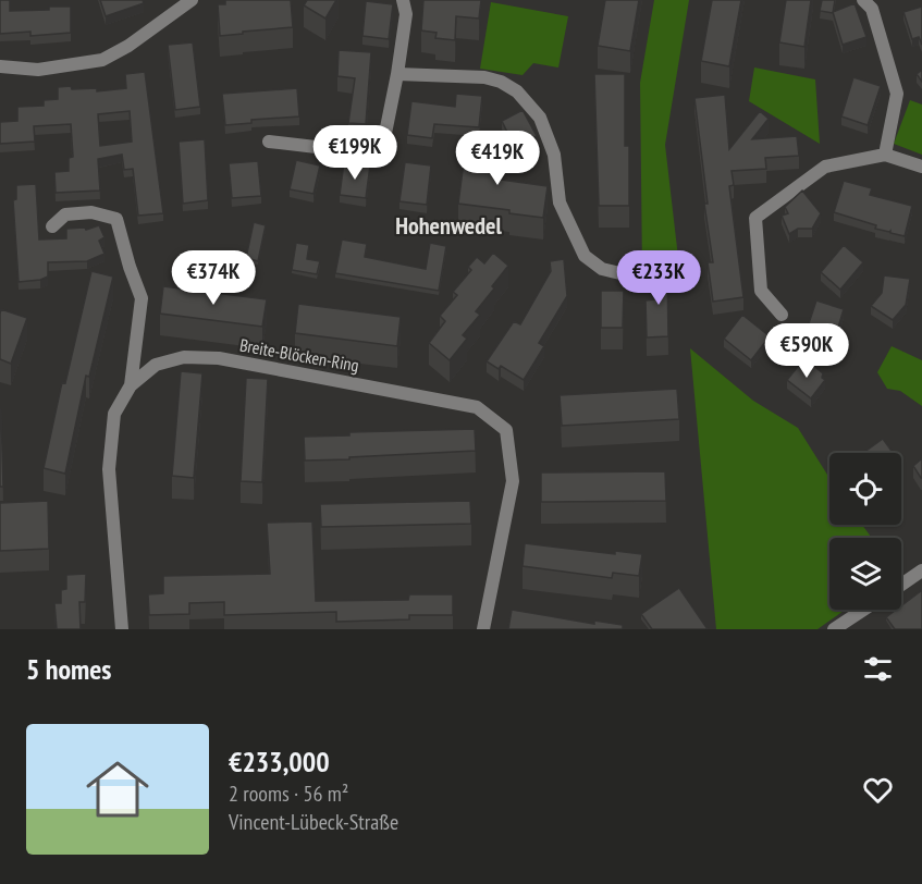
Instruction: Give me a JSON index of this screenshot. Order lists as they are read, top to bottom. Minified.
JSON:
{"streets":{"street":["Breite-Blöcken-Ring"]},"districts":["Hohenwedel"],"page":{"price":["€199K","€419K","€374K","€233K","€590K"],"heading":"5 homes","list":[{"name":"€233,000","note":"2 rooms · 56 m² · Vincent-Lübeck-Straße"}]}}
